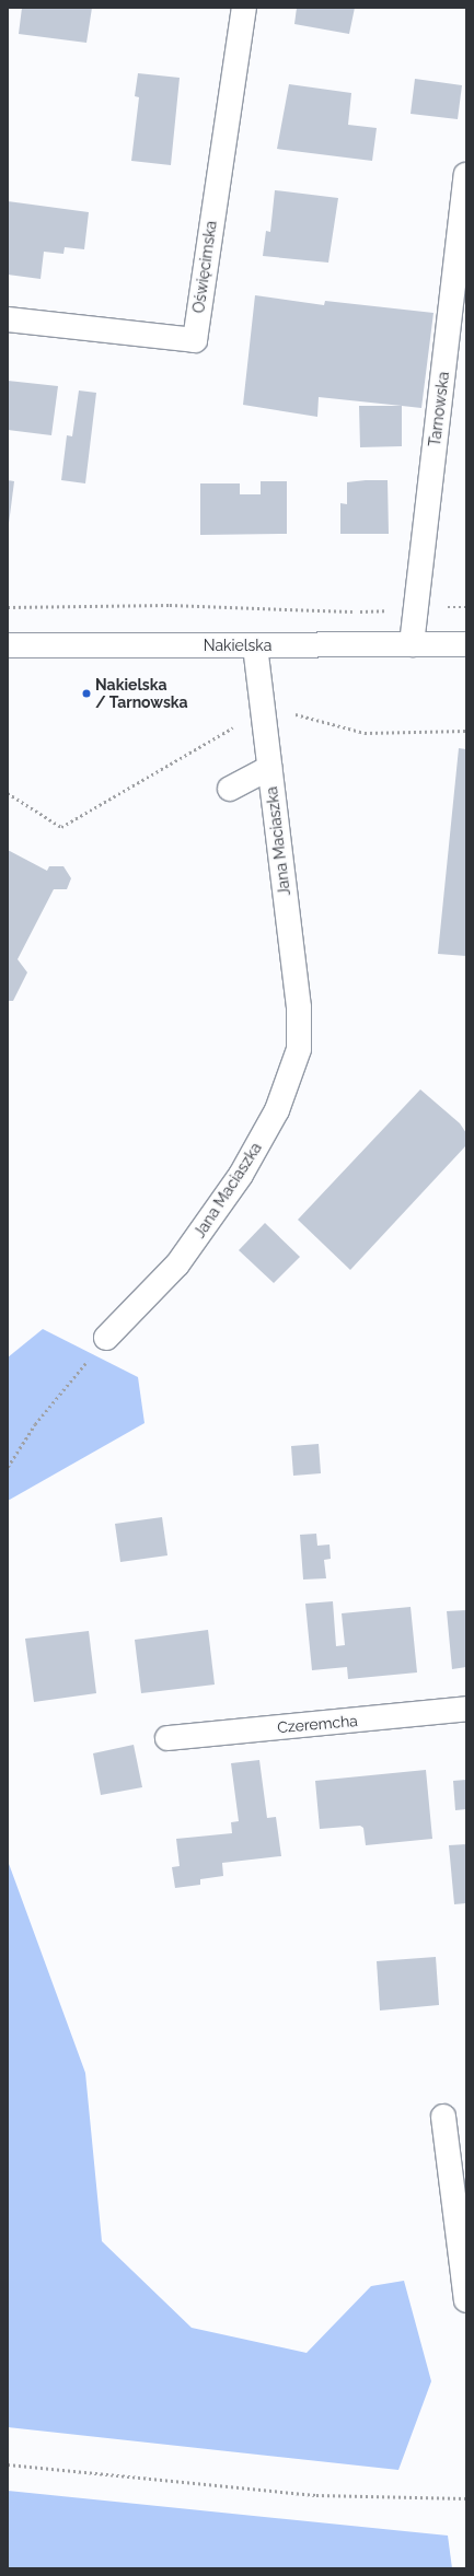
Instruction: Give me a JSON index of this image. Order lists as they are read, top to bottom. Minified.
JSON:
{"streets":{"street":["Oświęcimska","Tarnowska","Nakielska","Jana Maciaszka","Czeremcha"]},"crossings":[["Tarnowska","Nakielska"],["Nakielska","Jana Maciaszka"]],"places":["Nakielska / Tarnowska"]}
